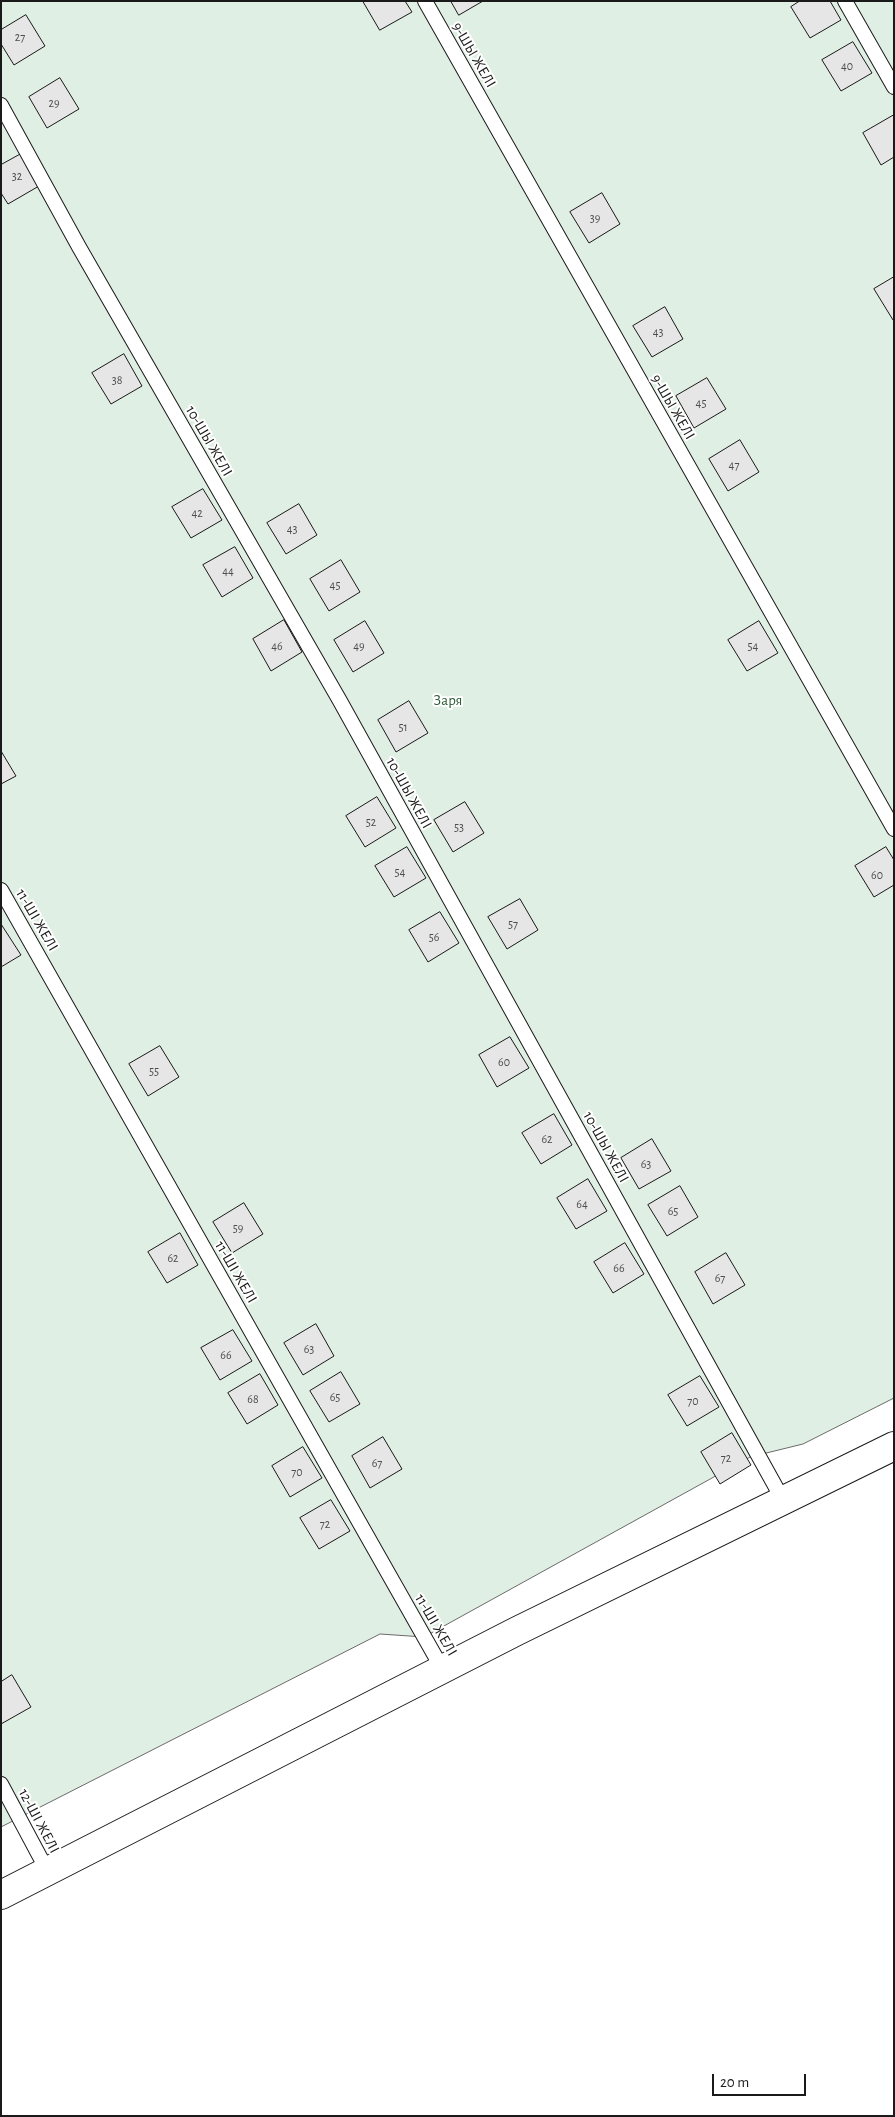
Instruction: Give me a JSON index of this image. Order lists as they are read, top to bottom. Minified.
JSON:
{"streets":{"lane":["9-ШЫ ЖЕЛІ","10-ШЫ ЖЕЛІ","11-ШІ ЖЕЛІ","12-ШІ ЖЕЛІ"]},"parks":["Заря"],"house_numbers":["27","40","29","32","39","43","38","45","47","42","43","44","45","46","49","54","51","52","53","54","60","57","56","60","55","62","63","64","65","59","62","66","67","63","66","65","68","70","72","67","70","72"],"scale_bar":"20 m"}
